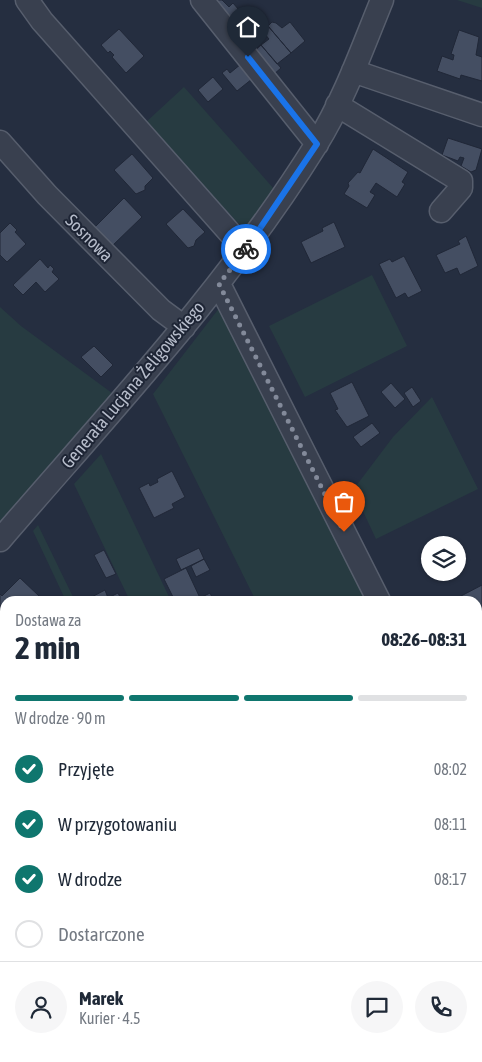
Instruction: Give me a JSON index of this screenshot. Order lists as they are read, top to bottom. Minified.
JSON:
{"streets":{"street":["Sosnowa","Generała Lucjana Żeligowskiego"]},"crossings":[["Sosnowa","Generała Lucjana Żeligowskiego"]],"page":{"heading":["2 min","Dostawa za","08:26–08:31"],"panel":["Marek","Kurier · 4.5"],"bar":"W drodze · 90 m","list":[["Przyjęte","08:02"],["W przygotowaniu","08:11"],["W drodze","08:17"],"Dostarczone"]}}
